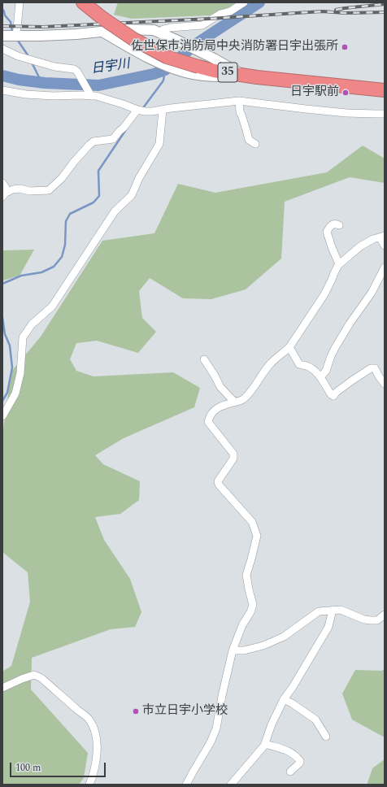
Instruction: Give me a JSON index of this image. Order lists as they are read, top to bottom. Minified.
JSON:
{"streets":{"highway":["35"]},"water":["日宇川"],"places":["佐世保市消防局中央消防署日宇出張所","日宇駅前","市立日宇小学校"],"scale_bar":"100 m"}
